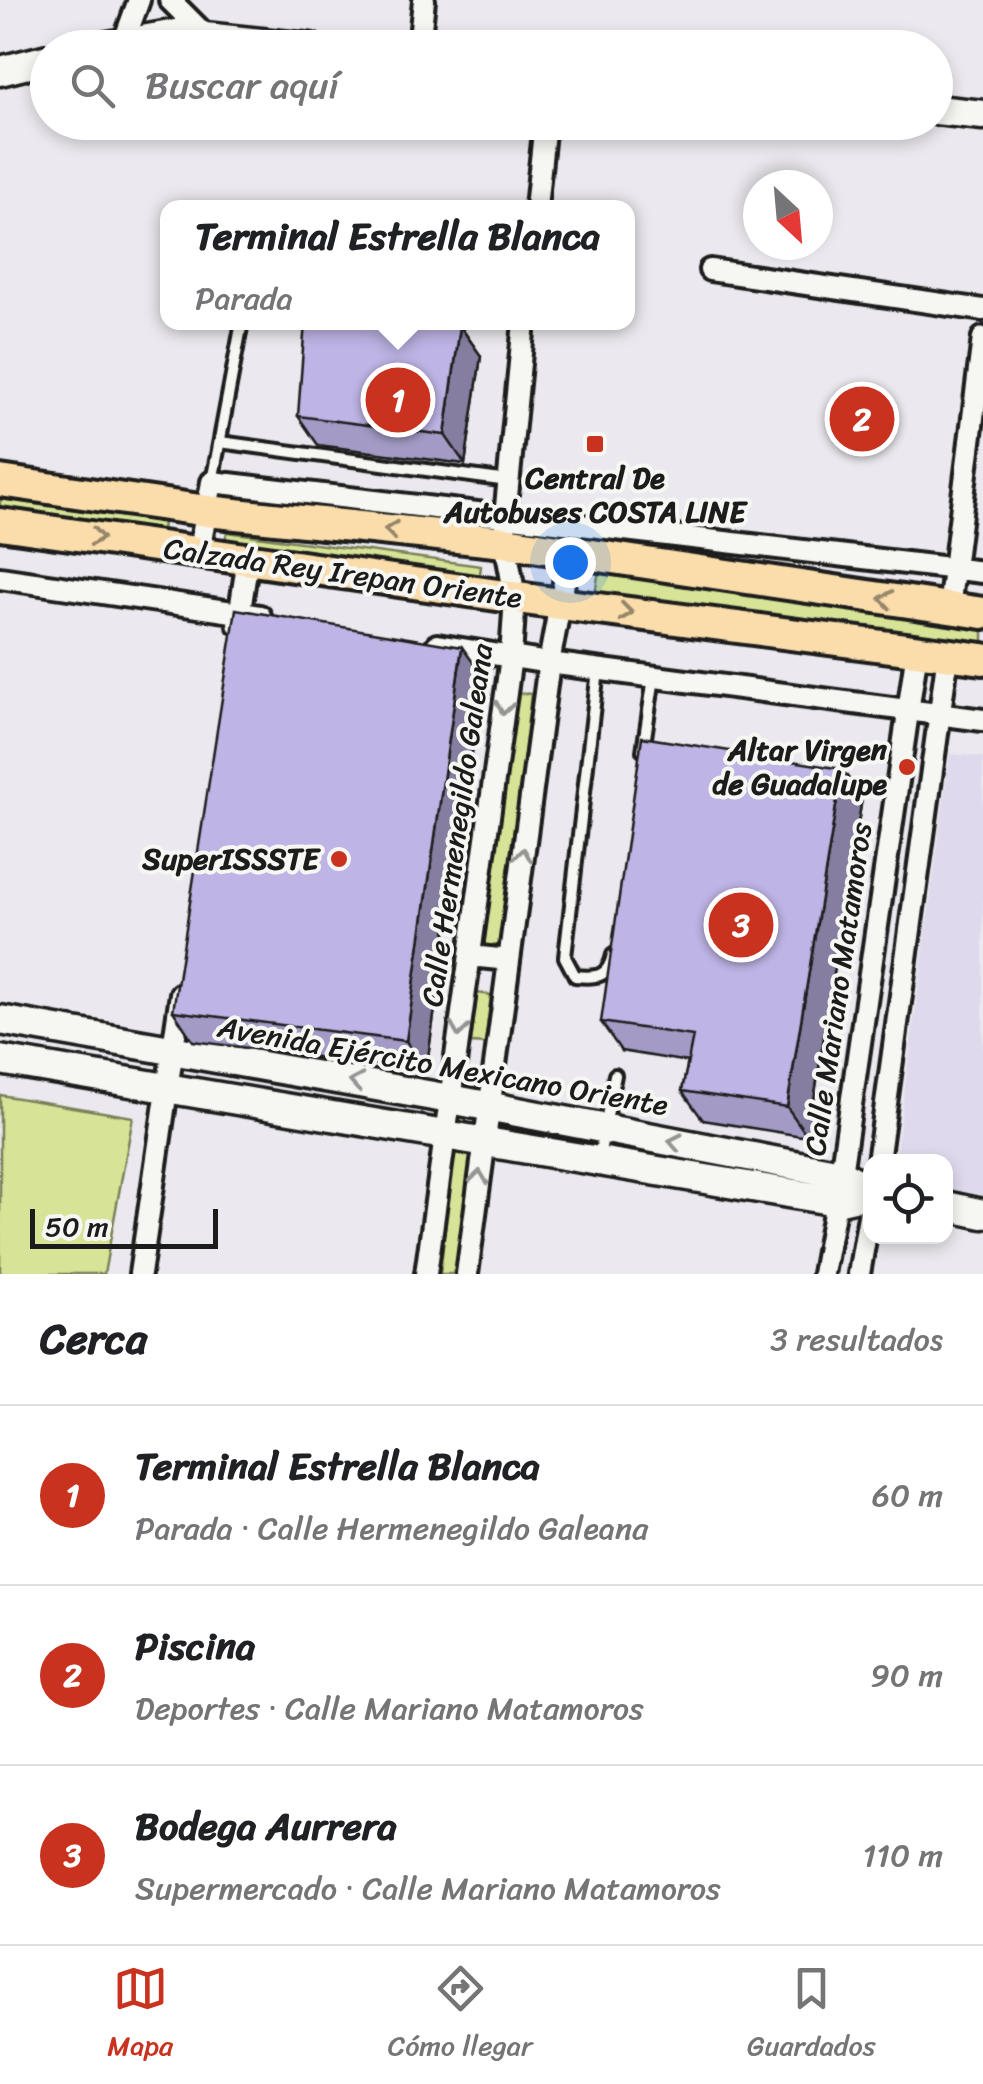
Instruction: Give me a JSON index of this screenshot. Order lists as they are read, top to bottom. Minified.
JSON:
{"streets":{"main road":["Calzada Rey Irepan Oriente"],"street":["Calle Hermenegildo Galeana","Calle Mariano Matamoros","Avenida Ejército Mexicano Oriente"]},"crossings":[["Calzada Rey Irepan Oriente","Calle Hermenegildo Galeana"],["Calzada Rey Irepan Oriente","Calle Mariano Matamoros"],["Calle Hermenegildo Galeana","Avenida Ejército Mexicano Oriente"],["Calle Mariano Matamoros","Avenida Ejército Mexicano Oriente"]],"places":{"transit":["Central De Autobuses COSTA LINE"],"other":["Altar Virgen de Guadalupe","SuperISSSTE"]},"scale_bar":"50 m","north":"bottom right","page":{"search":"Buscar aquí","popup":["Terminal Estrella Blanca","Parada"],"pins":["1","2","3"],"scale":"50 m","heading":["Cerca","3 resultados"],"list":[{"mark":"1","name":"Terminal Estrella Blanca","note":"Parada · Calle Hermenegildo Galeana","value":"60 m"},{"mark":"2","name":"Piscina","note":"Deportes · Calle Mariano Matamoros","value":"90 m"},{"mark":"3","name":"Bodega Aurrera","note":"Supermercado · Calle Mariano Matamoros","value":"110 m"}],"nav":["Mapa","Cómo llegar","Guardados"]}}
